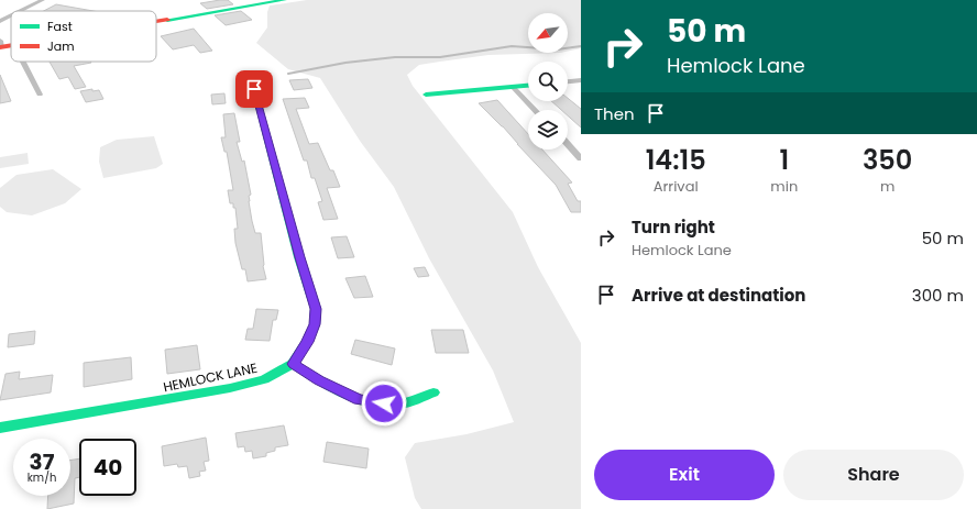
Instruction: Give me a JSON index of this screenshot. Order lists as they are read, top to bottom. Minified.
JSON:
{"streets":{"street":["HEMLOCK LANE"]},"legend":["Fast","Jam"],"north":"bottom left","page":{"turn":["50 m","Hemlock Lane"],"then":"Then","eta":["14:15","Arrival","1","min","350","m"],"list":[{"name":"Turn right","note":"Hemlock Lane","value":"50 m"},{"name":"Arrive at destination","value":"300 m"}],"speed":"37 km/h","limit":"40","buttons":["Exit","Share"]}}
